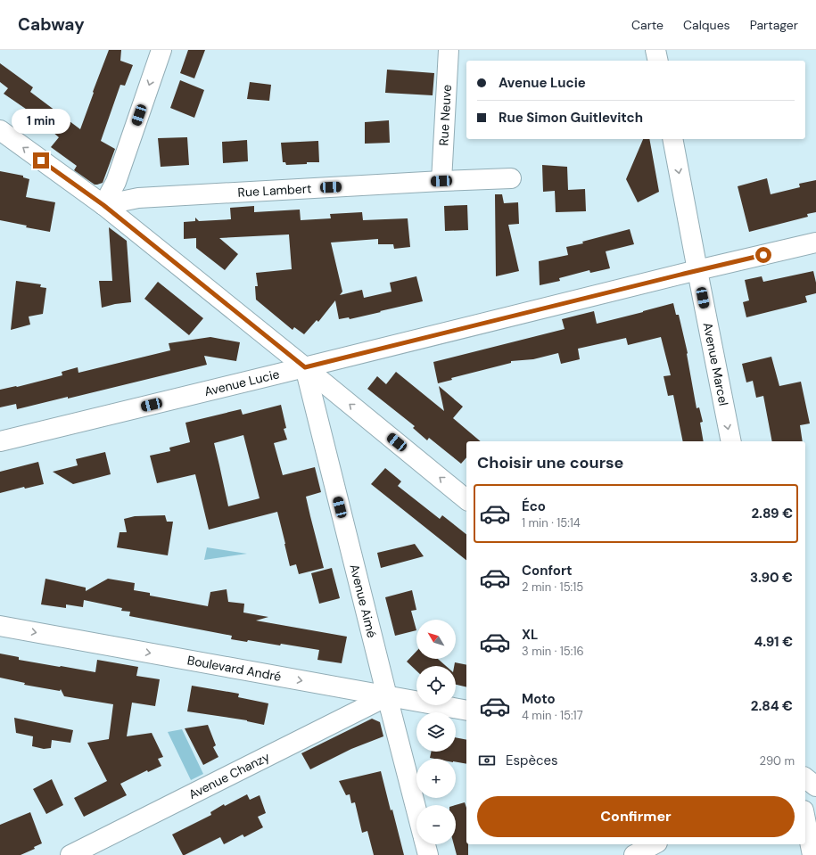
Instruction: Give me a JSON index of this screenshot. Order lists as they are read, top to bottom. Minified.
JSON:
{"streets":{"street":["Rue Neuve","Rue Lambert","Avenue Marcel","Avenue Lucie","Avenue Aimé","Boulevard André","Avenue Chanzy"]},"crossings":[["Rue Neuve","Rue Lambert"],["Avenue Marcel","Avenue Lucie"],["Avenue Lucie","Avenue Aimé"],["Avenue Aimé","Boulevard André"],["Avenue Aimé","Avenue Chanzy"],["Boulevard André","Avenue Chanzy"]],"one_way":["Avenue Marcel","Boulevard André"],"north":"top left","page":{"header":"Cabway","nav":["Carte","Calques","Partager"],"banner":["Avenue Lucie","Rue Simon Guitlevitch"],"bubble":"1 min","heading":"Choisir une course","list":[{"name":"Éco","note":"1 min · 15:14","value":"2.89 €"},{"name":"Confort","note":"2 min · 15:15","value":"3.90 €"},{"name":"XL","note":"3 min · 15:16","value":"4.91 €"},{"name":"Moto","note":"4 min · 15:17","value":"2.84 €"}],"map_buttons":["+","−"],"pay":["Espèces","290 m"],"buttons":"Confirmer"}}
